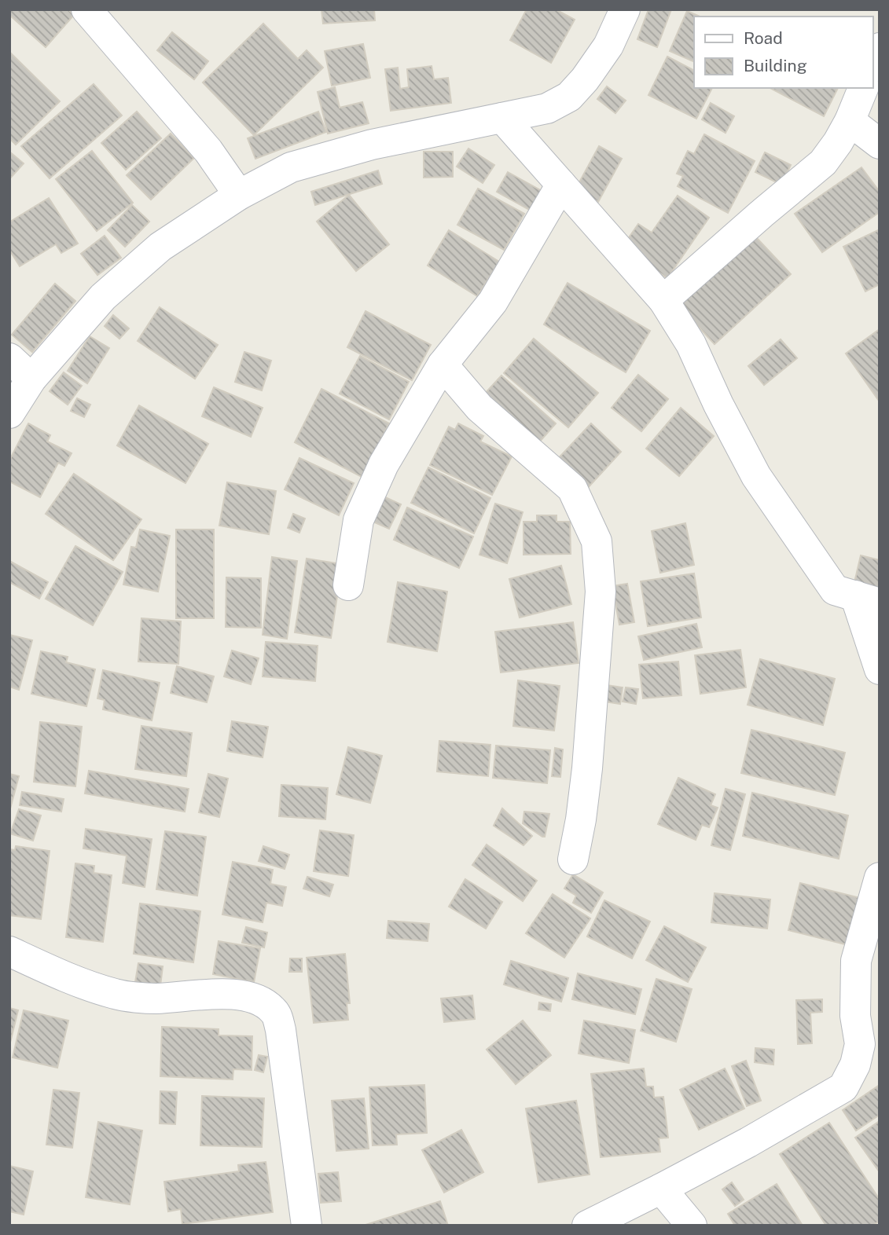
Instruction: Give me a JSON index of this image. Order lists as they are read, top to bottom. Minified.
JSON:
{"legend":["Road","Building"]}
